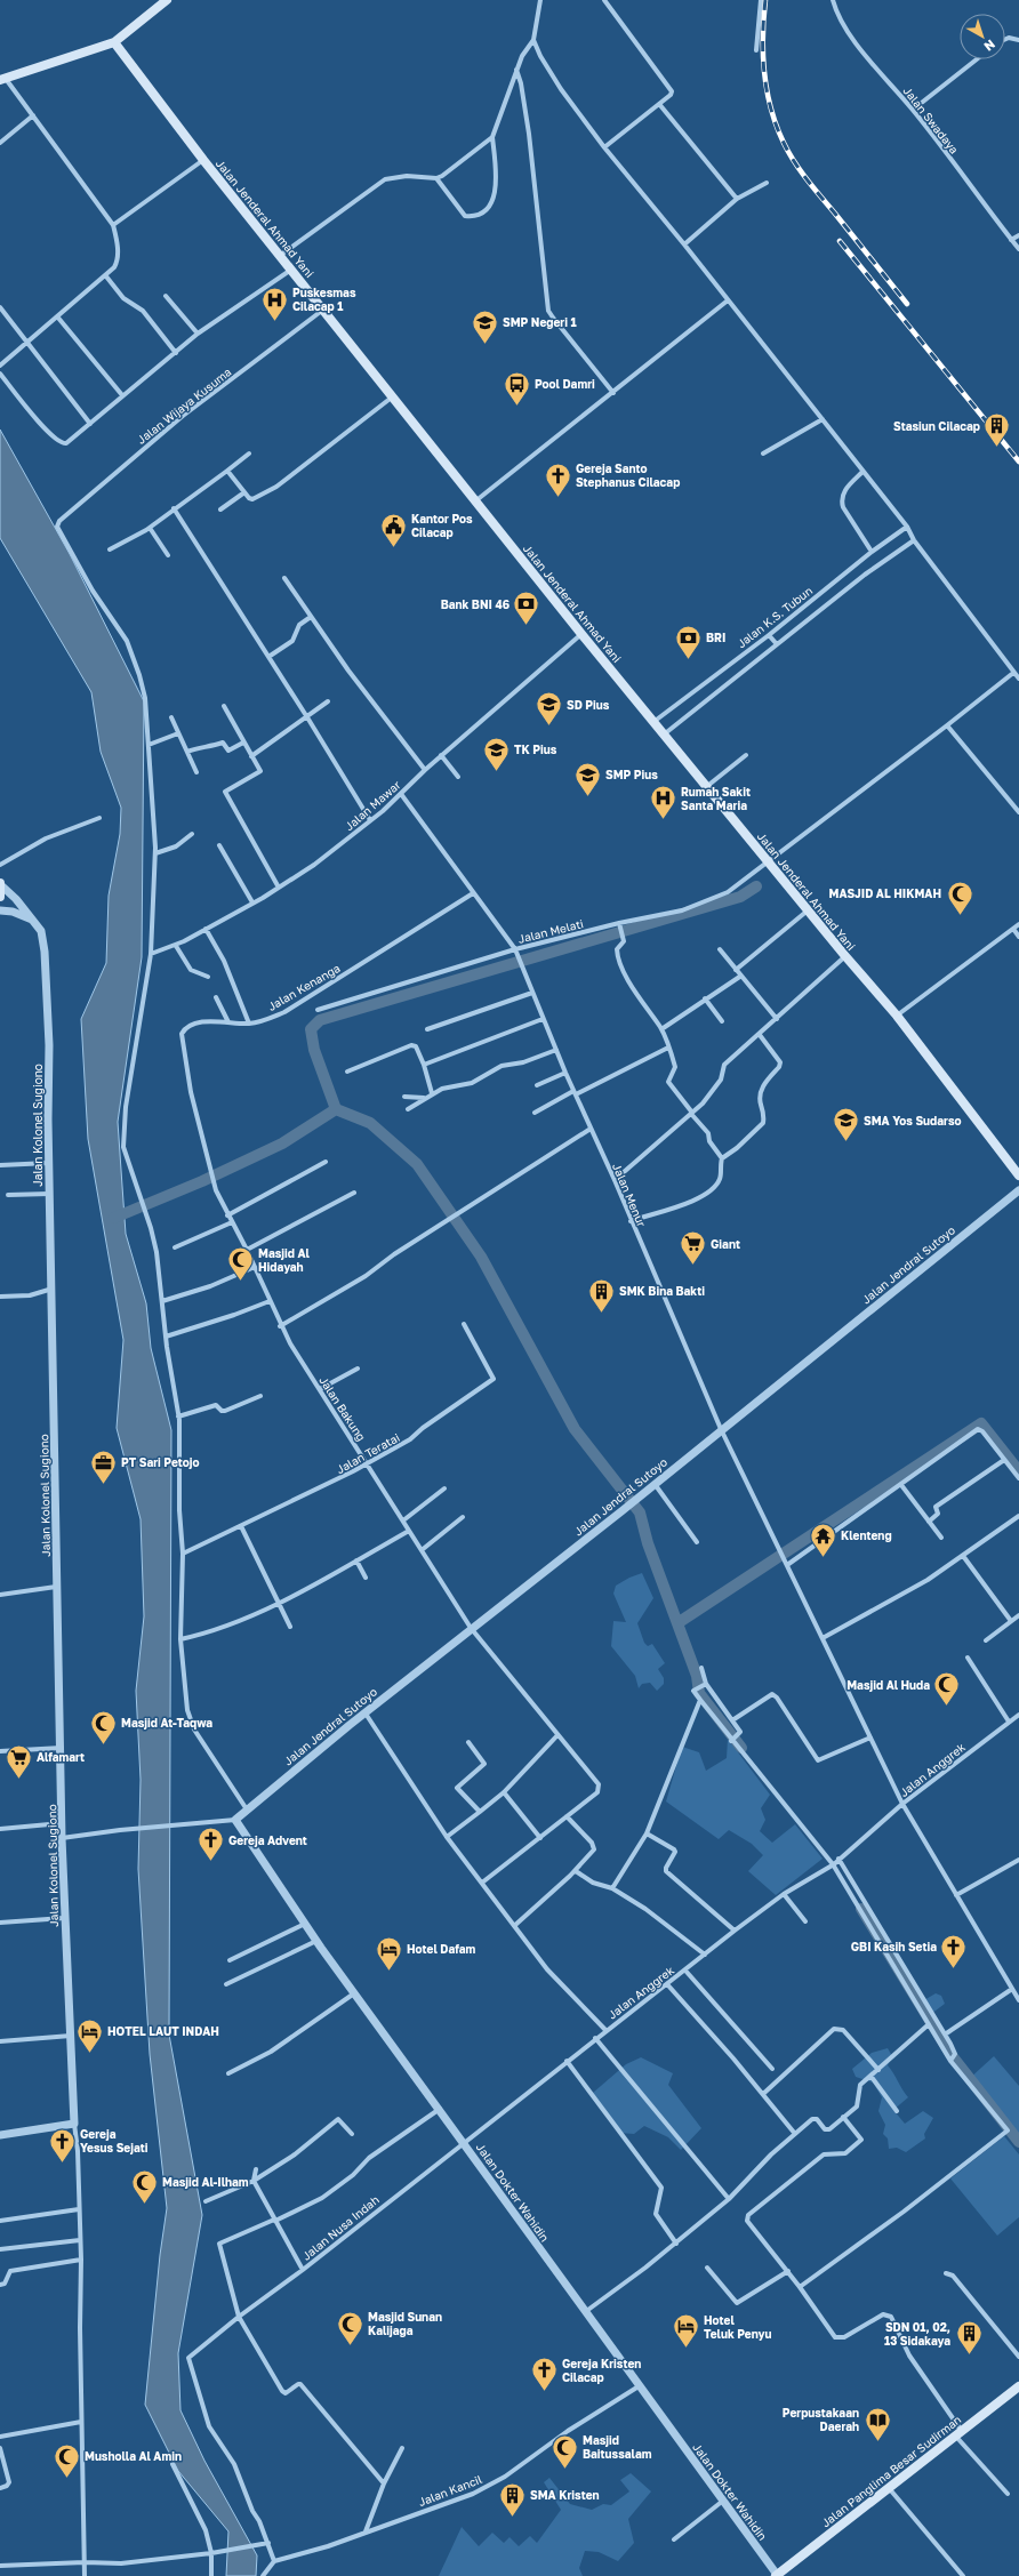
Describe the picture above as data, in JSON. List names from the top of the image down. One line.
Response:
{"streets":{"main road":["Jalan Jenderal Ahmad Yani","Jalan Panglima Besar Sudirman"],"street":["Jalan Swadaya","Jalan Wijaya Kusuma","Jalan K.S. Tubun","Jalan Mawar","Jalan Melati","Jalan Kenanga","Jalan Kolonel Sugiono","Jalan Menur","Jalan Jendral Sutoyo","Jalan Bakung","Jalan Teratai","Jalan Anggrek","Jalan Dokter Wahidin","Jalan Nusa Indah","Jalan Kancil"]},"crossings":[["Jalan Jenderal Ahmad Yani","Jalan Wijaya Kusuma"],["Jalan Jenderal Ahmad Yani","Jalan K.S. Tubun"],["Jalan Jenderal Ahmad Yani","Jalan Mawar"],["Jalan Jenderal Ahmad Yani","Jalan Melati"],["Jalan Mawar","Jalan Melati"],["Jalan Melati","Jalan Kenanga"],["Jalan Melati","Jalan Menur"],["Jalan Kenanga","Jalan Bakung"],["Jalan Menur","Jalan Jendral Sutoyo"],["Jalan Menur","Jalan Anggrek"],["Jalan Jendral Sutoyo","Jalan Bakung"],["Jalan Jendral Sutoyo","Jalan Dokter Wahidin"],["Jalan Bakung","Jalan Teratai"],["Jalan Anggrek","Jalan Dokter Wahidin"],["Jalan Anggrek","Jalan Nusa Indah"],["Jalan Dokter Wahidin","Jalan Nusa Indah"],["Jalan Dokter Wahidin","Jalan Panglima Besar Sudirman"],["Jalan Dokter Wahidin","Jalan Kancil"]],"places":{"hospital":["Puskesmas Cilacap 1","Rumah Sakit Santa Maria"],"school or university":["SMP Negeri 1","SD Pius","TK Pius","SMP Pius","SMA Yos Sudarso"],"bus stop":["Pool Damri"],"building":["Stasiun Cilacap","SMK Bina Bakti","SDN 01, 02, 13 Sidakaya","SMA Kristen"],"church":["Gereja Santo Stephanus Cilacap","Gereja Advent","GBI Kasih Setia","Gereja Yesus Sejati","Gereja Kristen Cilacap"],"public building":["Kantor Pos Cilacap"],"bank":["Bank BNI 46","BRI"],"mosque":["MASJID AL HIKMAH","Masjid Al Hidayah","Masjid Al Huda","Masjid At-Taqwa","Masjid Al-Ilham","Masjid Sunan Kalijaga","Masjid Baitussalam","Musholla Al Amin"],"supermarket":["Giant","Alfamart"],"office":["PT Sari Petojo"],"temple":["Klenteng"],"hotel":["Hotel Dafam","HOTEL LAUT INDAH","Hotel Teluk Penyu"],"library":["Perpustakaan Daerah"]},"north":"bottom right"}
